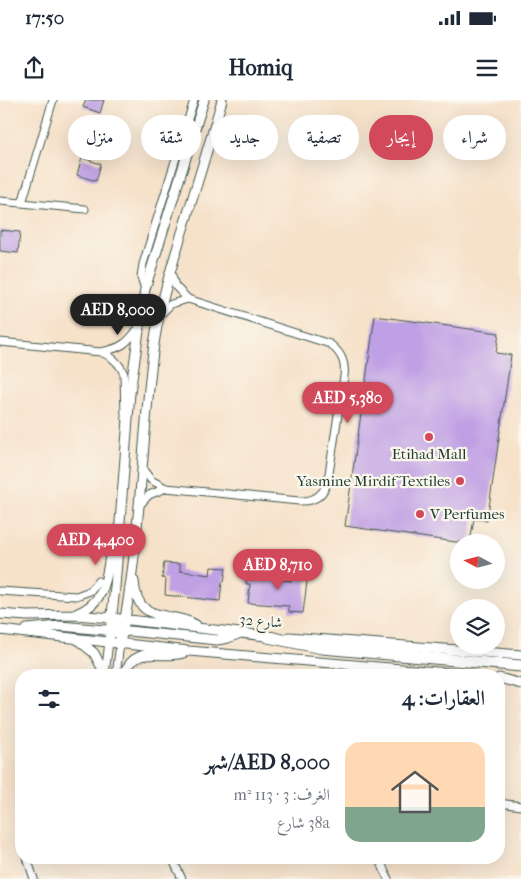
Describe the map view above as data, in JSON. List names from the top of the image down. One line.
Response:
{"streets":{"street":["شارع 32"]},"places":["Etihad Mall","Yasmine Mirdif Textiles","V Perfumes"],"north":"left","page":{"status":"17:50","header":"Homiq","chip":["شراء","إيجار","تصفية","جديد","شقة","منزل"],"price":["AED 8,000","AED 5,380","AED 4,400","AED 8,710"],"heading":"العقارات: 4","list":[{"name":"AED 8,000/شهر","note":"الغرف: 3 · 113 m² · 38a شارع"}]}}
